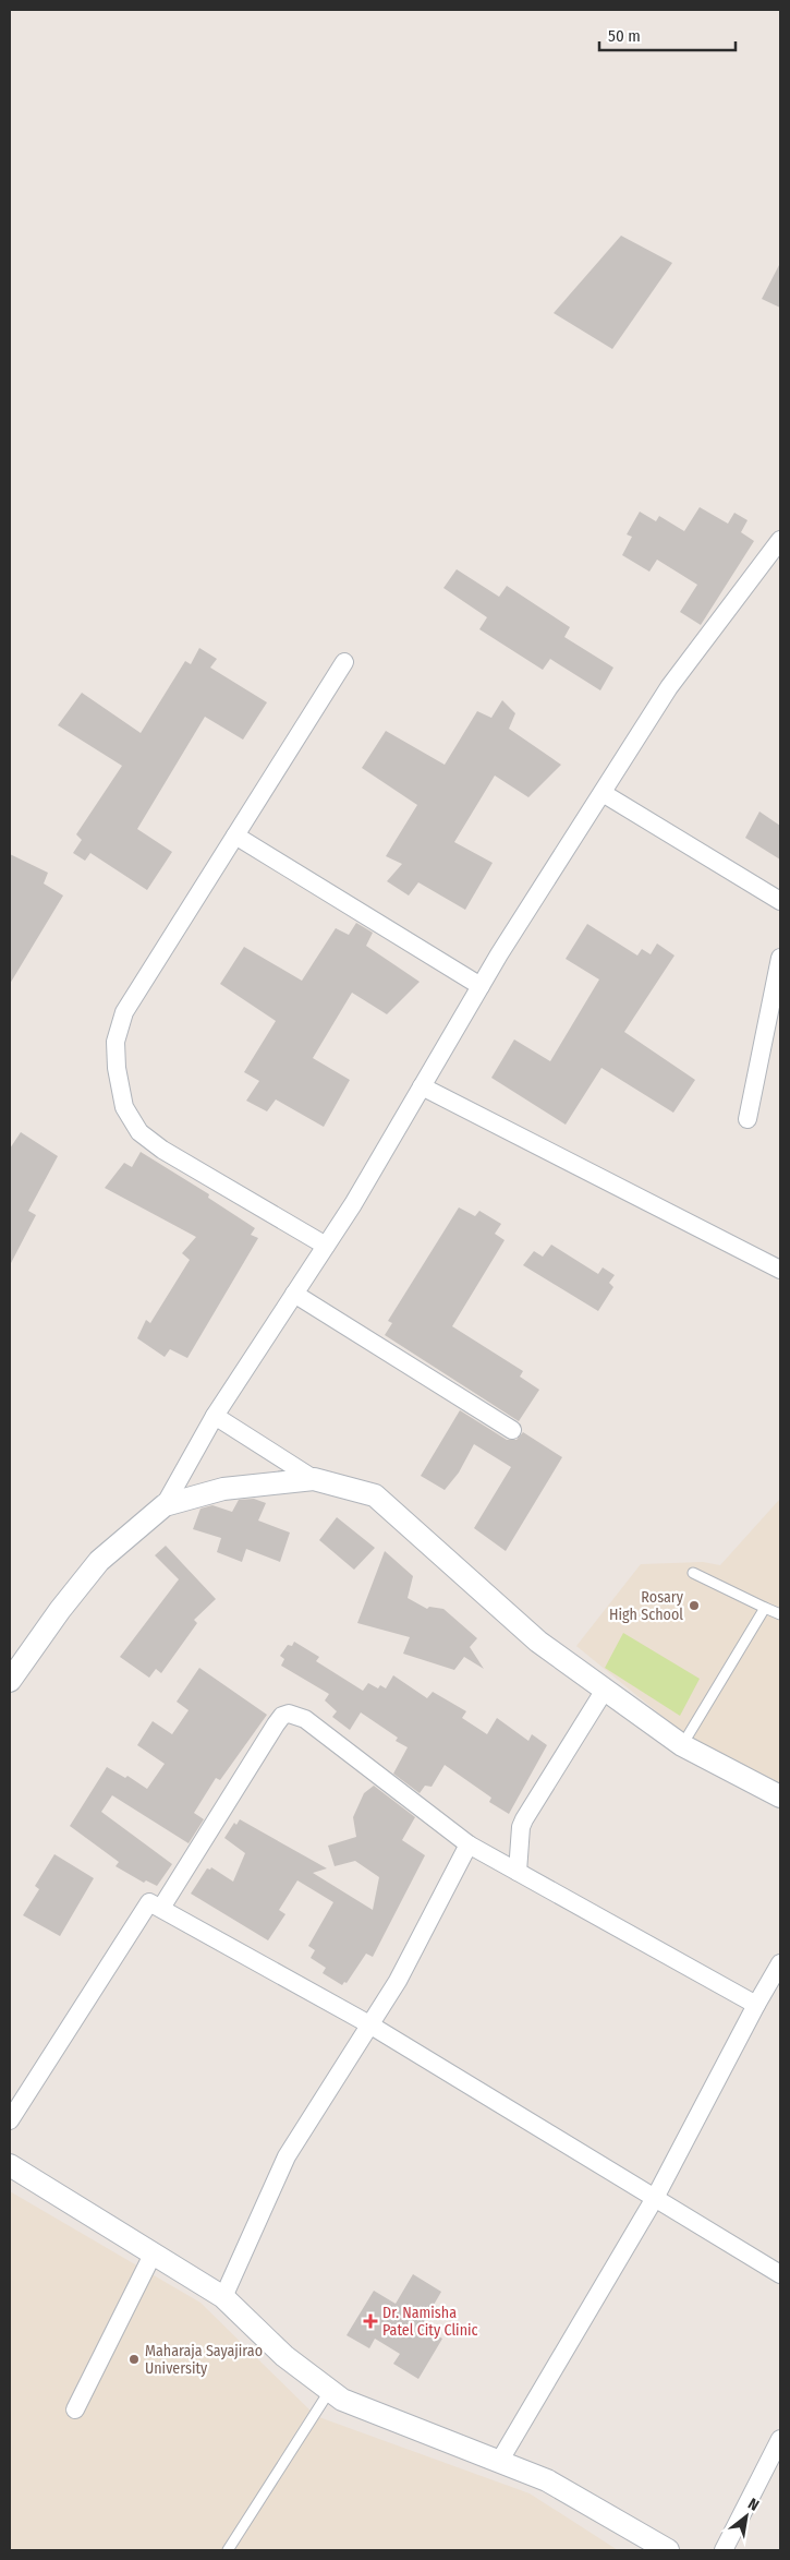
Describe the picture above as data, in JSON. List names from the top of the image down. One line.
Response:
{"places":{"other":["Rosary High School","Maharaja Sayajirao University"],"health":["Dr. Namisha Patel City Clinic"]},"scale_bar":"50 m","north":"top right"}
